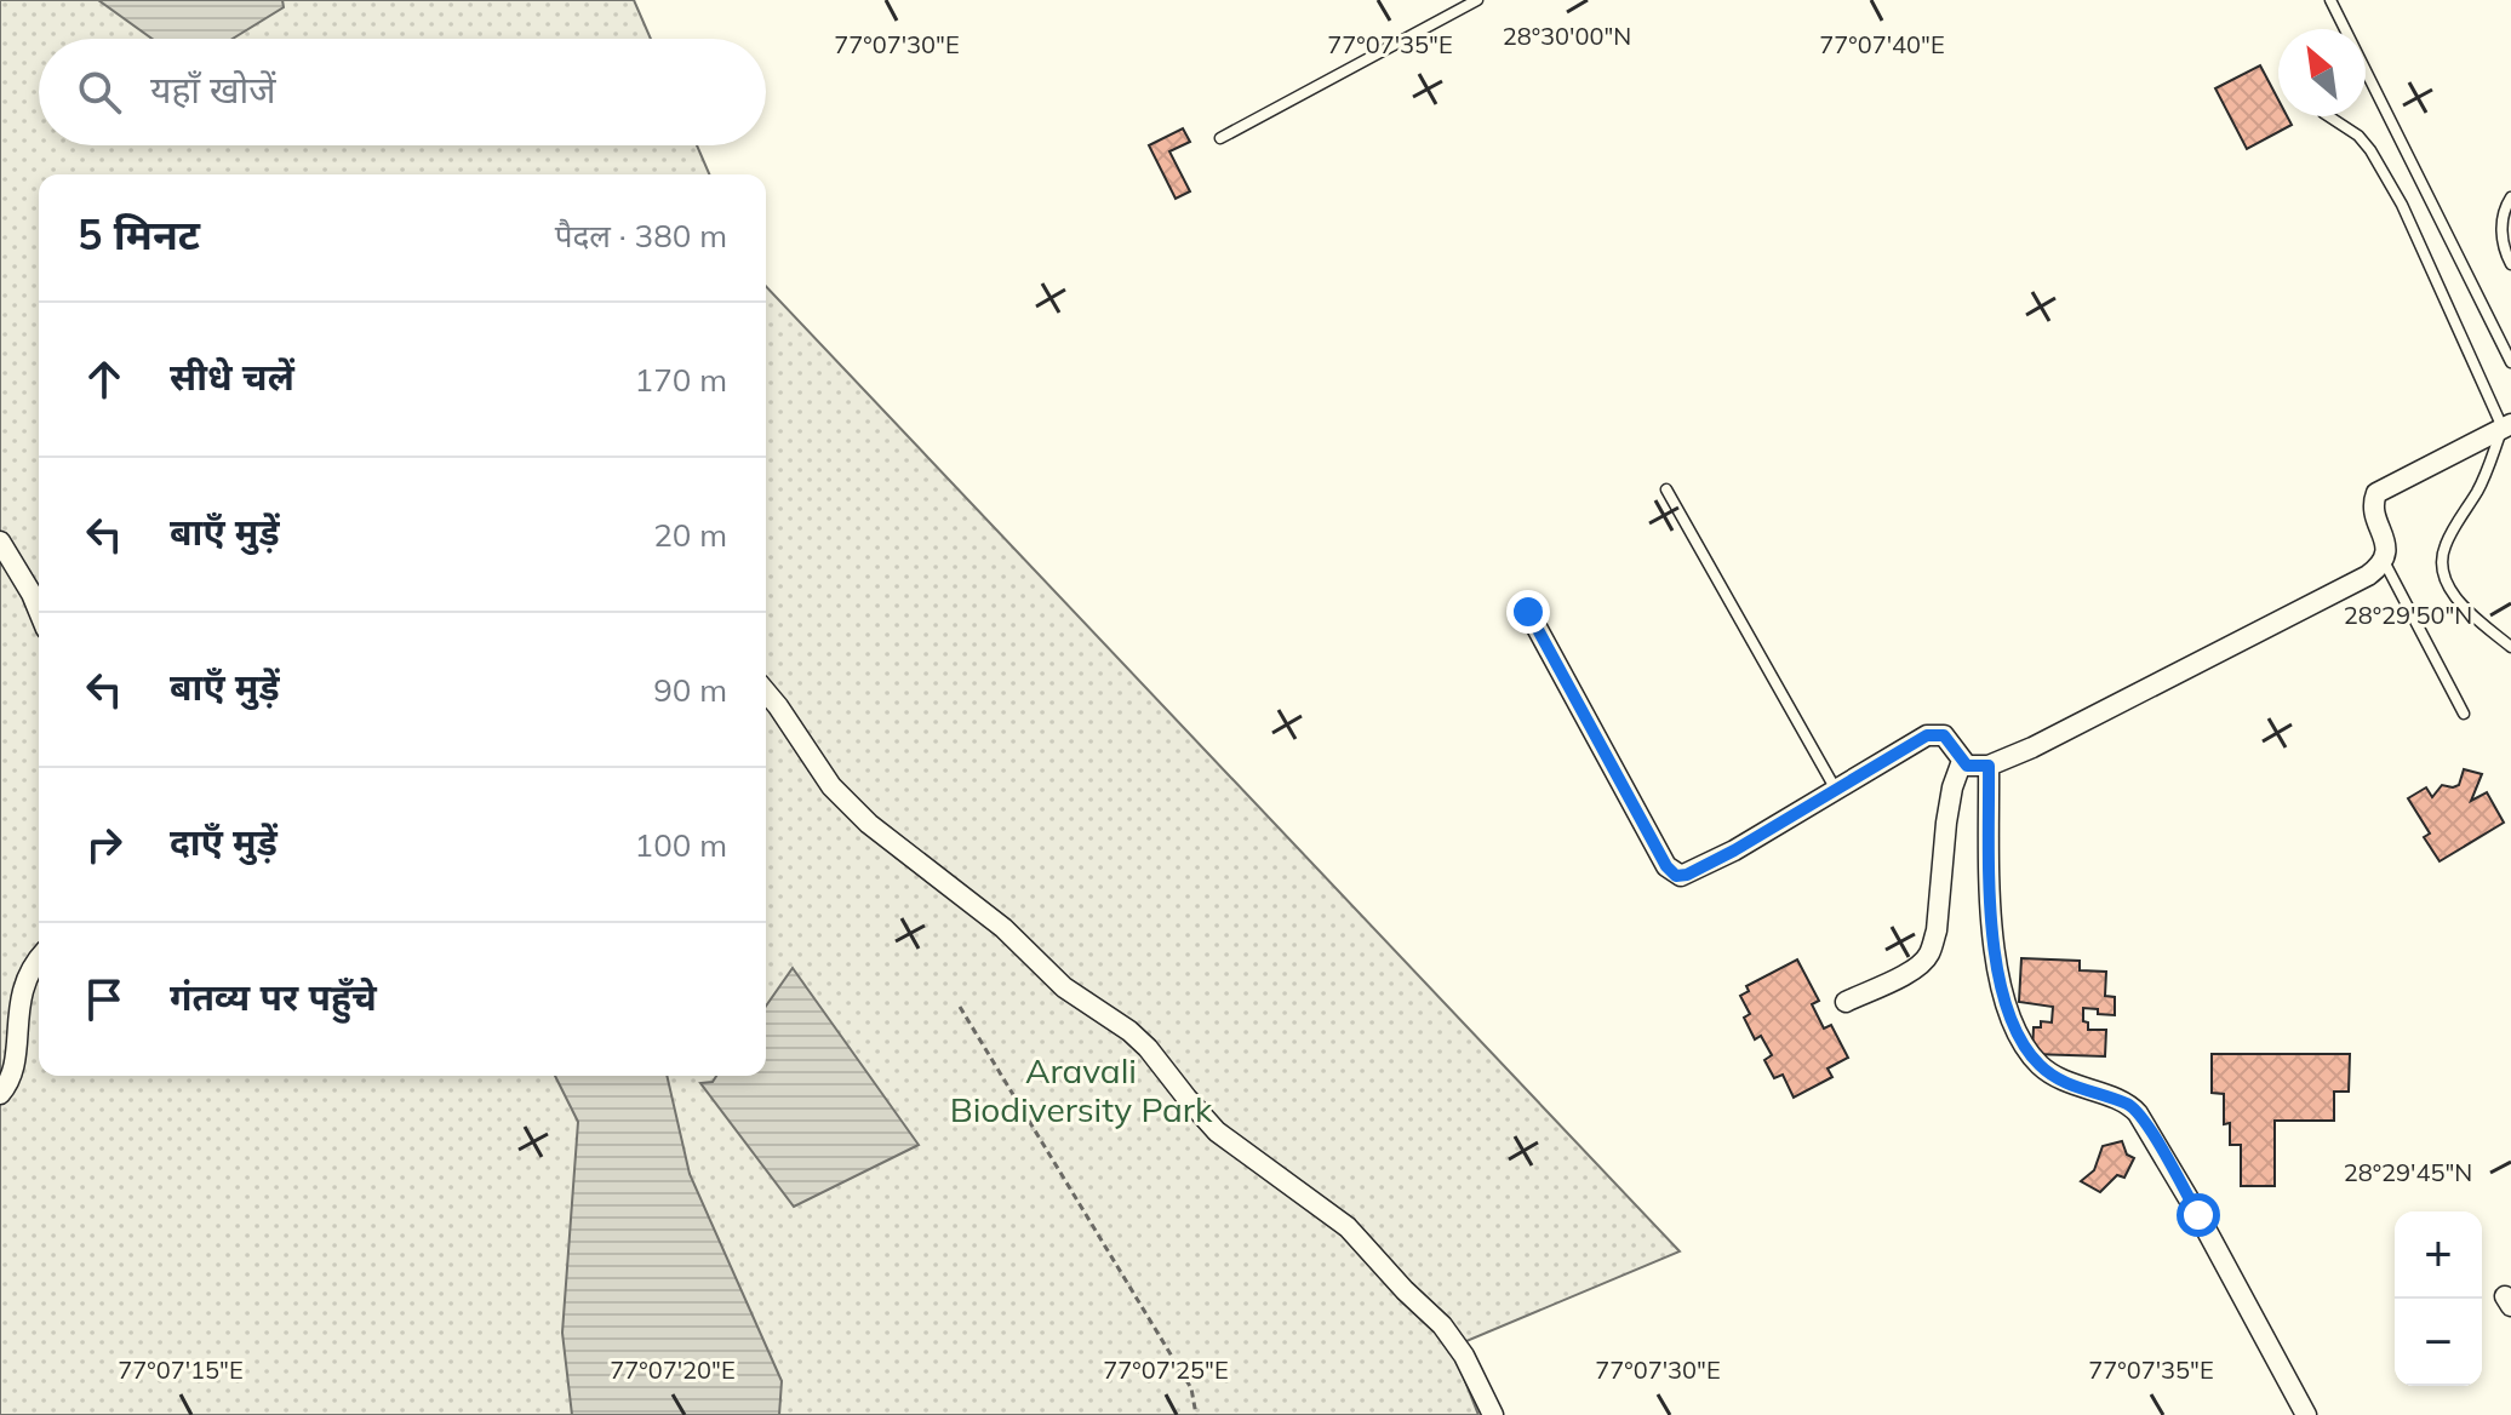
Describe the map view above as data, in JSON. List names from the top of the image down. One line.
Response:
{"parks":["Aravali Biodiversity Park"],"north":"top left","page":{"search":"यहाँ खोजें","heading":["5 मिनट","पैदल · 380 m"],"list":[["सीधे चलें","170 m"],["बाएँ मुड़ें","20 m"],["बाएँ मुड़ें","90 m"],["दाएँ मुड़ें","100 m"],"गंतव्य पर पहुँचे"],"map_buttons":["+","−"]},"coordinates":["28°30'00\"N","77°07'30\"E","77°07'35\"E","77°07'40\"E","28°29'50\"N","28°29'45\"N","77°07'15\"E","77°07'20\"E","77°07'25\"E"]}
